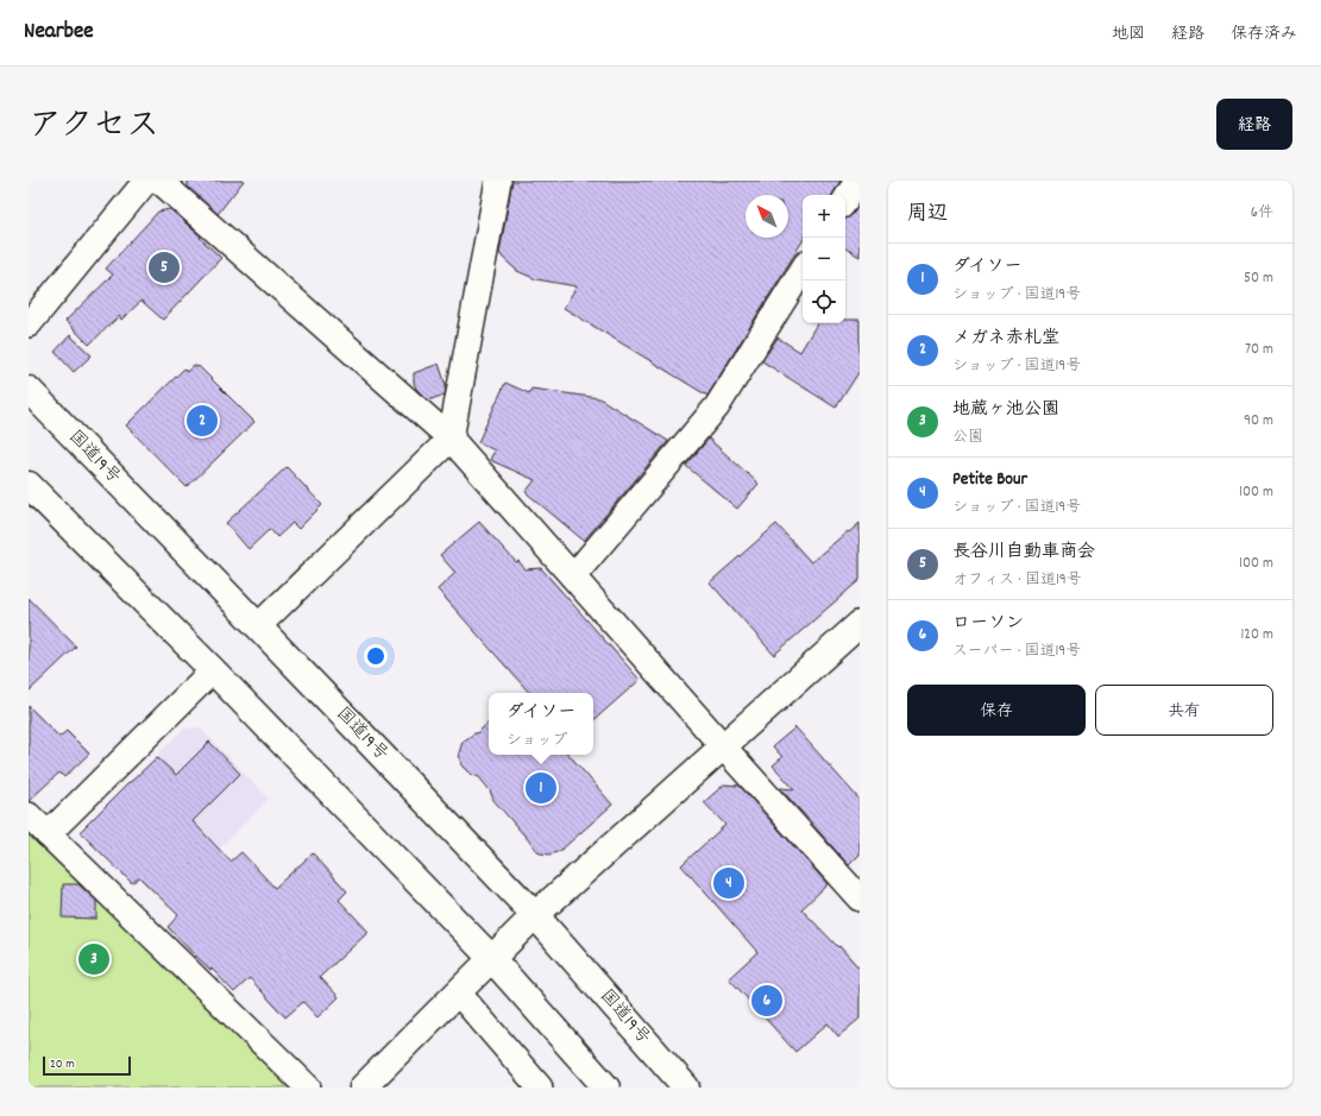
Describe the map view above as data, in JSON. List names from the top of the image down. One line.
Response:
{"streets":{"main road":["国道19号"]},"scale_bar":"20 m","north":"top left","page":{"header":"Nearbee","nav":["地図","経路","保存済み"],"title":"アクセス","buttons":["経路",["保存","共有"]],"heading":["周辺","6件"],"map_buttons":["+","−"],"list":[{"mark":"1","name":"ダイソー","note":"ショップ · 国道19号","value":"50 m"},{"mark":"2","name":"メガネ赤札堂","note":"ショップ · 国道19号","value":"70 m"},{"mark":"3","name":"地蔵ヶ池公園","note":"公園","value":"90 m"},{"mark":"4","name":"Petite Bour","note":"ショップ · 国道19号","value":"100 m"},{"mark":"5","name":"長谷川自動車商会","note":"オフィス · 国道19号","value":"100 m"},{"mark":"6","name":"ローソン","note":"スーパー · 国道19号","value":"120 m"}],"pins":["5","2","1","4","3","6"],"popup":["ダイソー","ショップ"],"scale":"20 m"}}
